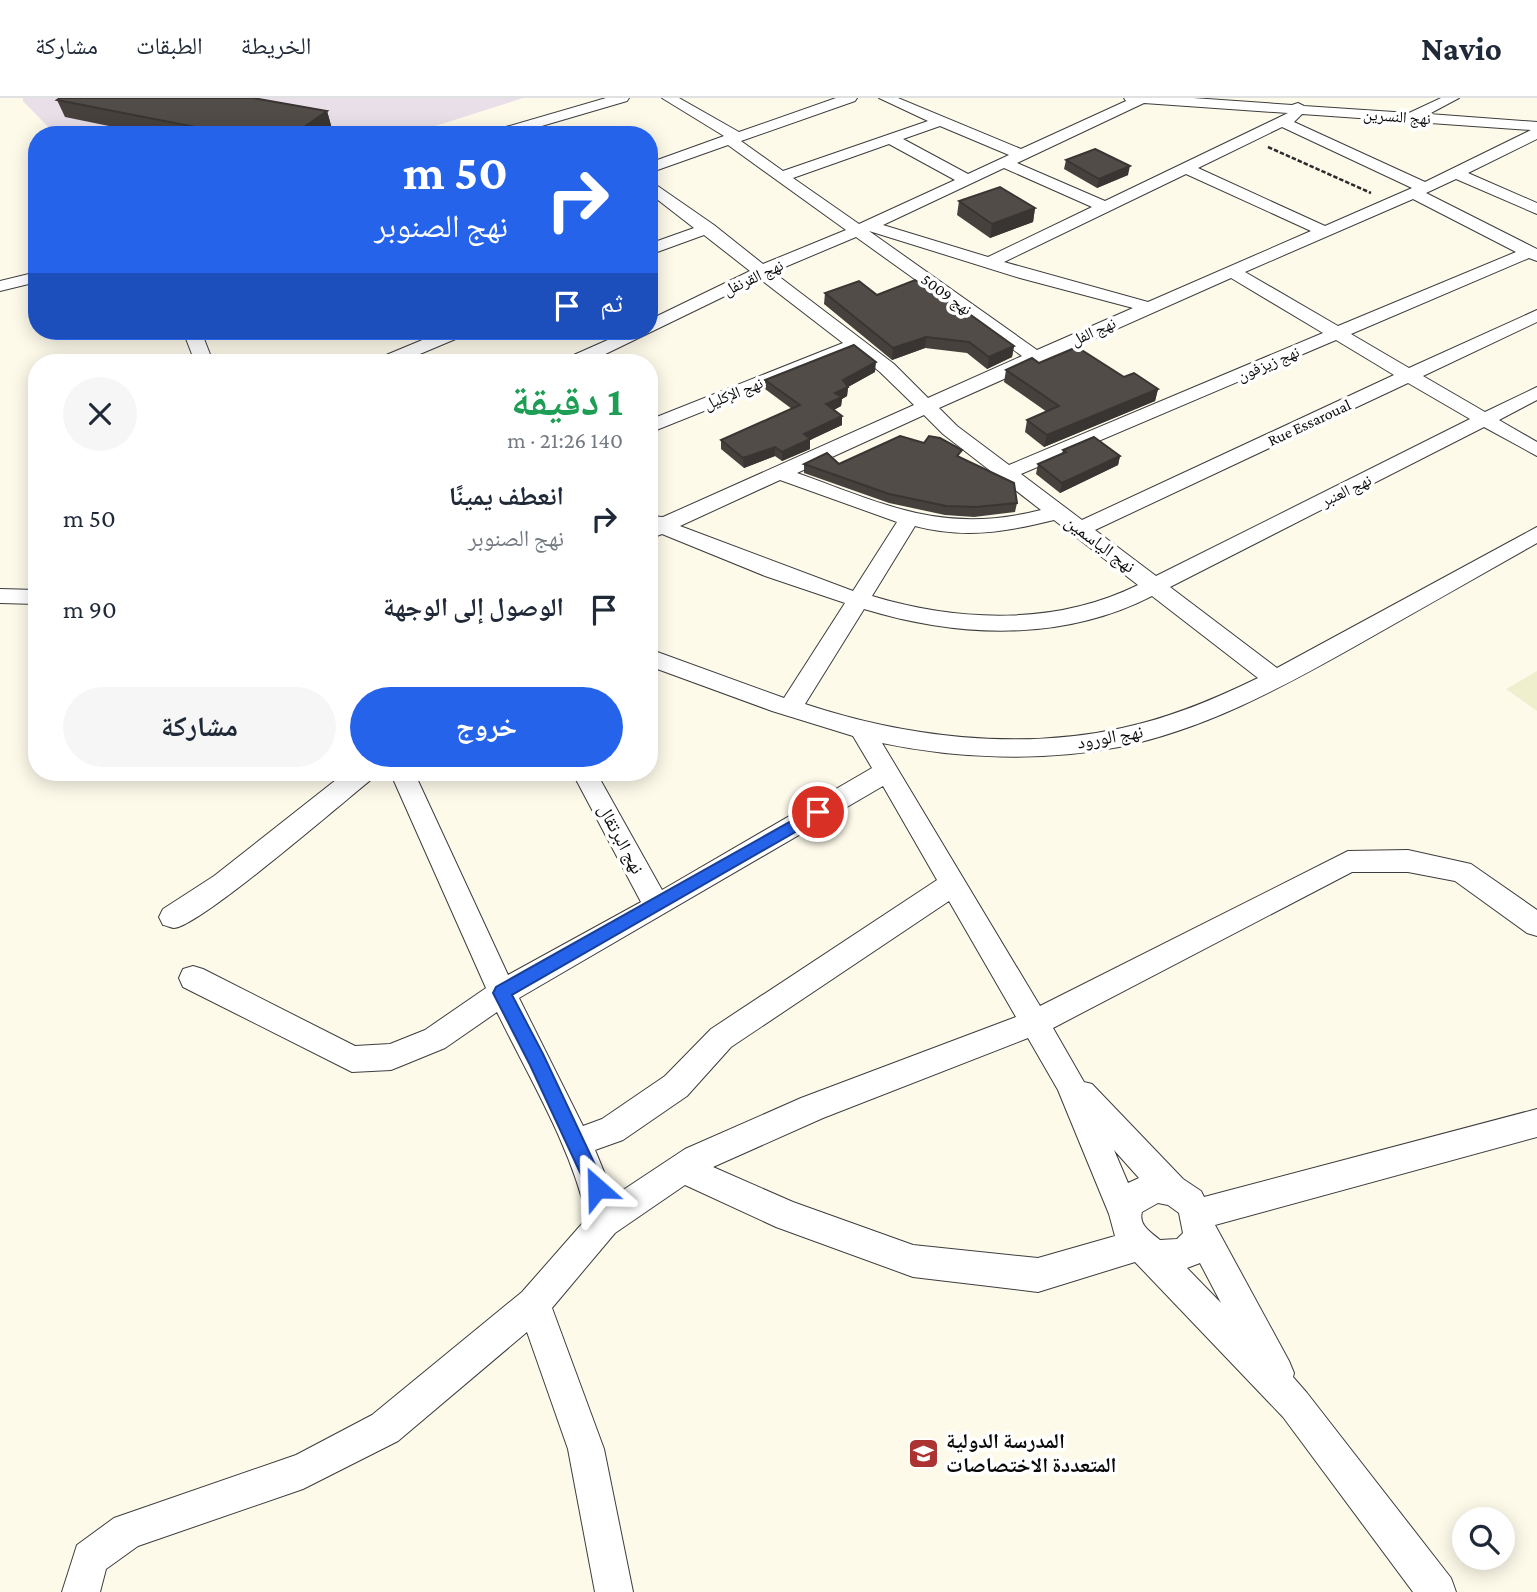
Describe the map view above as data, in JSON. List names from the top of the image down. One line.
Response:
{"streets":{"street":["نهج النسرين","نهج القرنفل","نهج 5009","نهج الفل","نهج زيزفون","نهج الإكليل","Rue Essaroual","نهج العنبر","نهج الياسمين","نهج الورود","نهج البرتقال"]},"crossings":[["نهج النسرين","نهج القرنفل"],["نهج القرنفل","نهج 5009"],["نهج القرنفل","نهج الياسمين"],["نهج 5009","نهج الفل"],["نهج الفل","نهج الياسمين"],["نهج زيزفون","نهج الياسمين"],["نهج الإكليل","نهج الياسمين"],["Rue Essaroual","نهج الياسمين"],["نهج العنبر","نهج الياسمين"],["نهج الياسمين","نهج الورود"]],"places":{"school or university":["المدرسة الدولية المتعددة الاختصاصات"]},"page":{"header":"Navio","nav":["الخريطة","الطبقات","مشاركة"],"turn":["50 m","نهج الصنوبر"],"then":"ثم","heading":["1 دقيقة","140 m · 21:26"],"list":[{"name":"انعطف يمينًا","note":"نهج الصنوبر","value":"50 m"},{"name":"الوصول إلى الوجهة","value":"90 m"}],"buttons":["خروج","مشاركة"]}}
